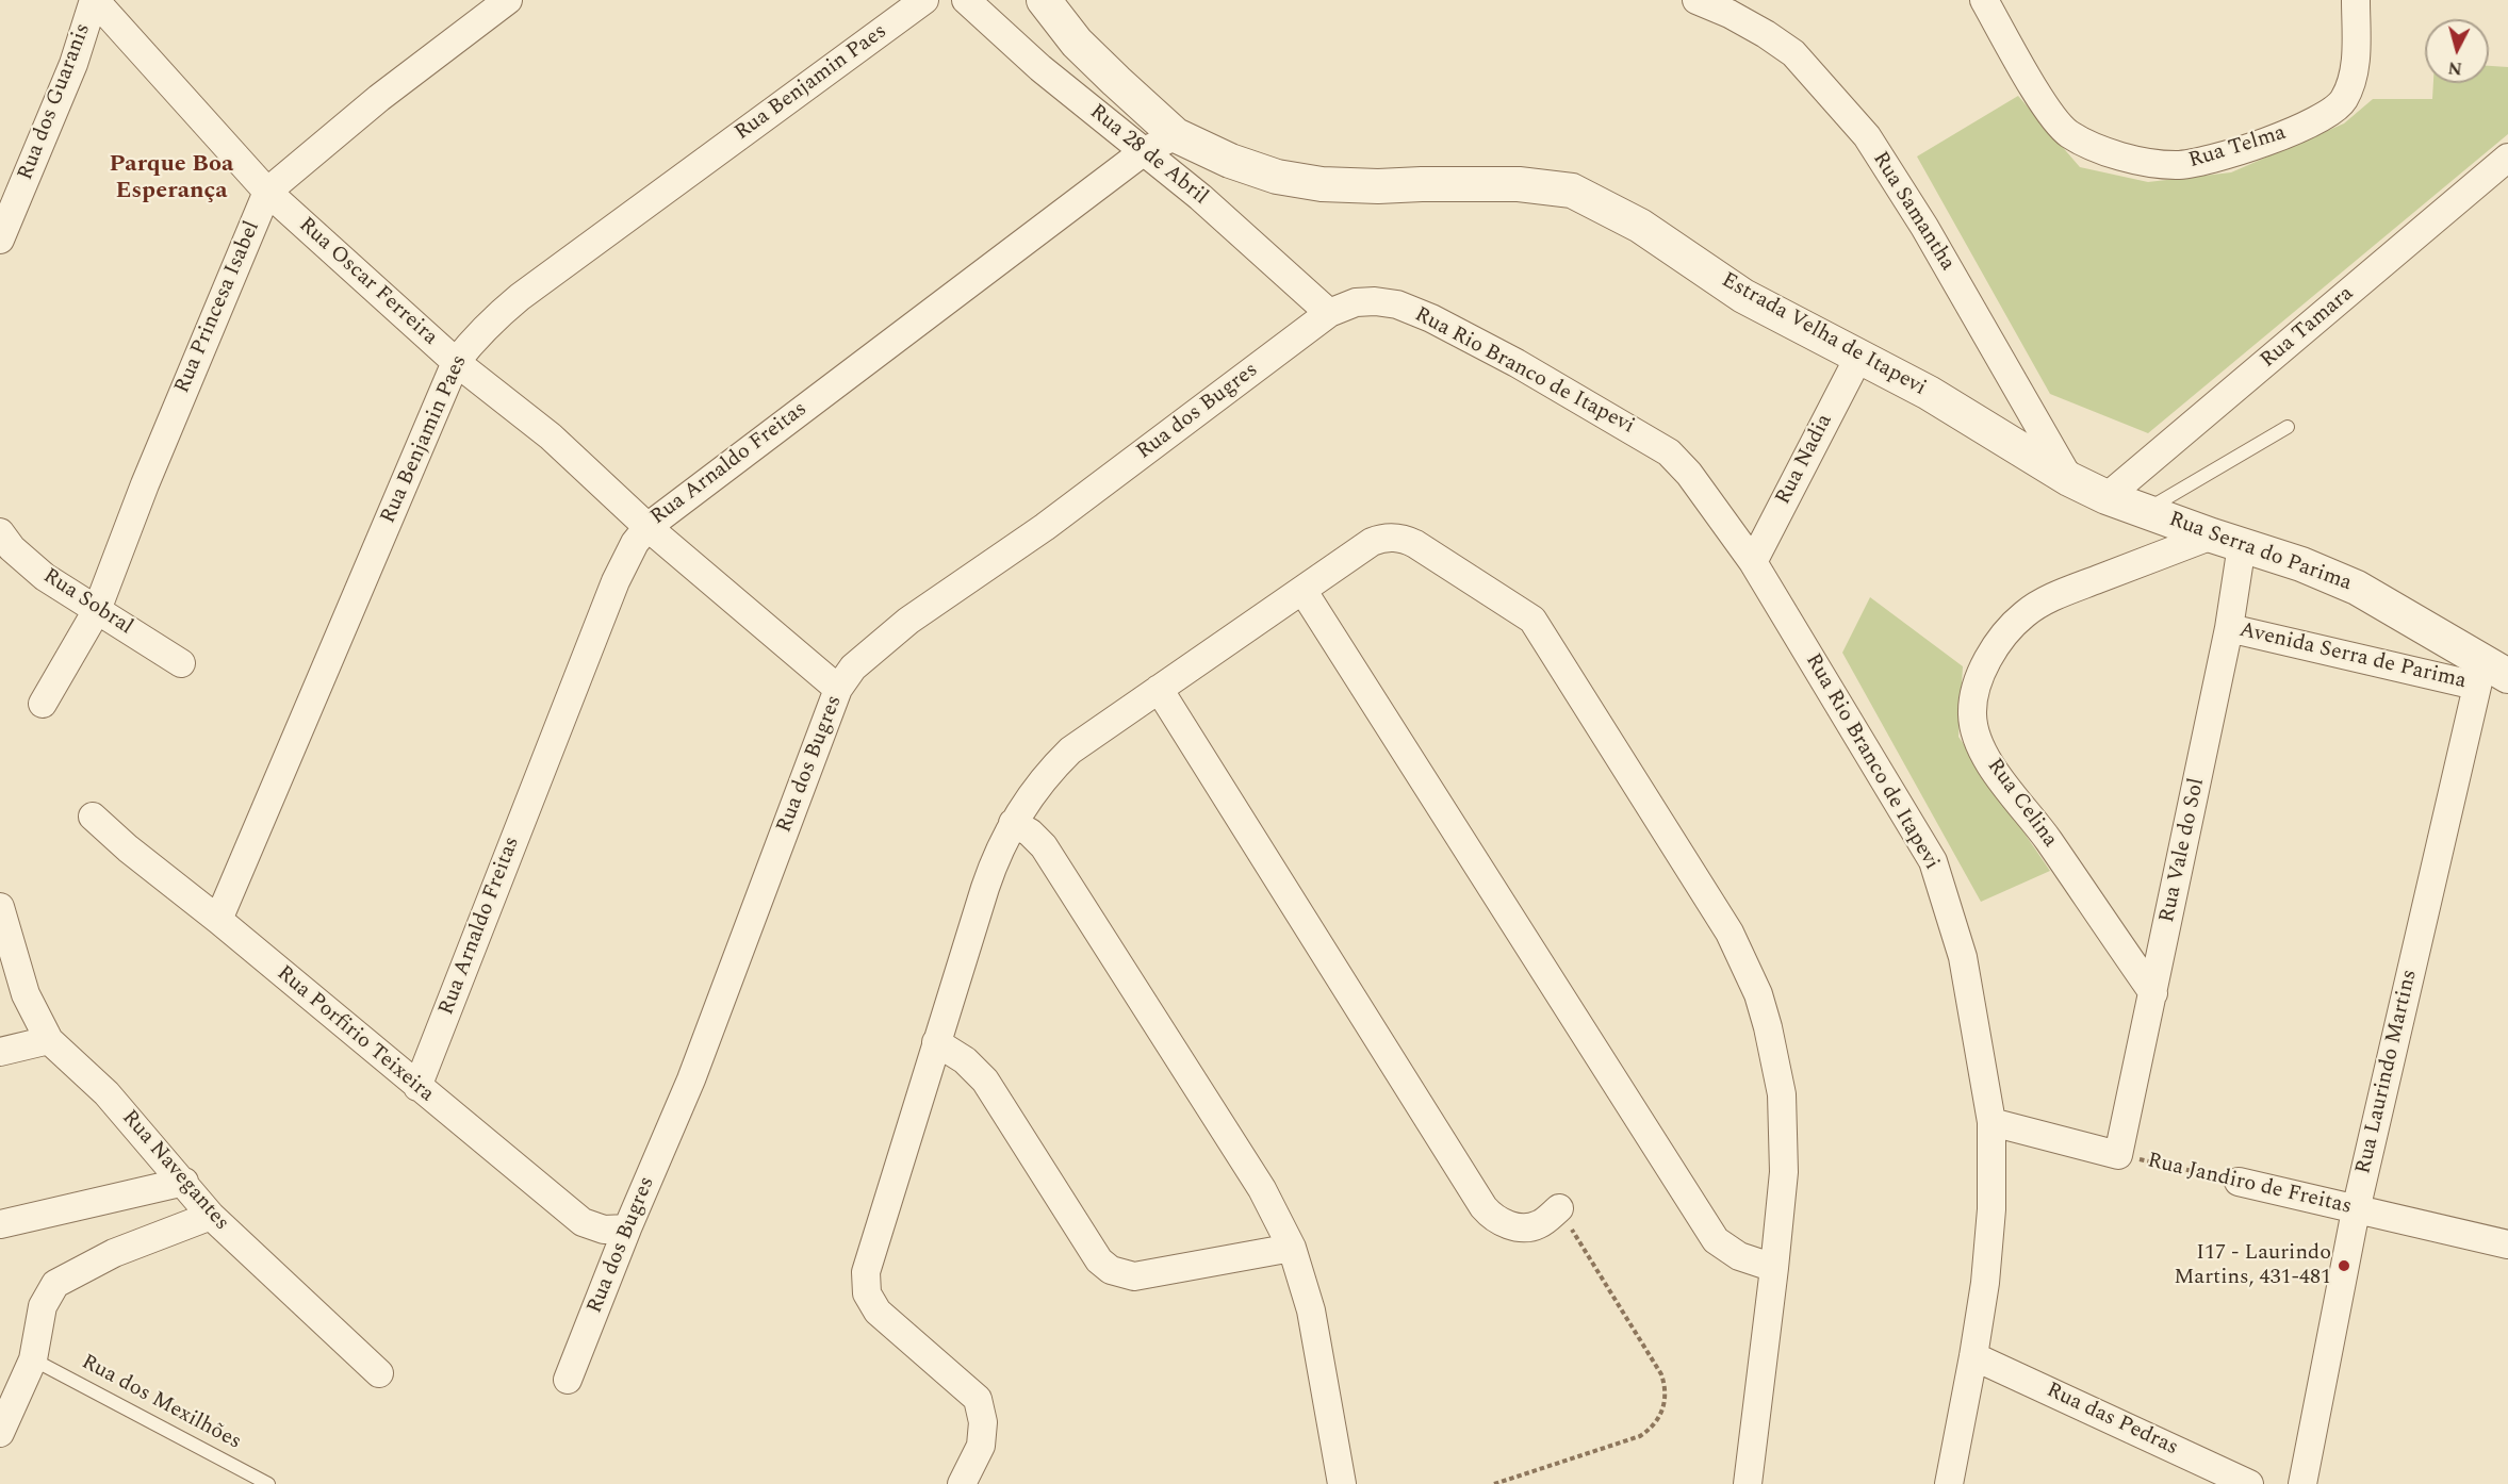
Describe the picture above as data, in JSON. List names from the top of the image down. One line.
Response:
{"streets":{"street":["Rua Benjamin Paes","Rua dos Guaranis","Rua Telma","Rua 28 de Abril","Rua Samantha","Rua Oscar Ferreira","Rua Princesa Isabel","Rua Tamara","Estrada Velha de Itapevi","Rua Rio Branco de Itapevi","Rua dos Bugres","Rua Nadia","Rua Arnaldo Freitas","Rua Serra do Parima","Rua Sobral","Avenida Serra de Parima","Rua Celina","Rua Vale do Sol","Rua Porfirio Teixeira","Rua Laurindo Martins","Rua Navegantes","Rua Jandiro de Freitas","Rua das Pedras"],"lane":["Rua dos Mexilhões"]},"crossings":[["Rua Benjamin Paes","Rua Oscar Ferreira"],["Rua Benjamin Paes","Rua Porfirio Teixeira"],["Rua dos Guaranis","Rua Oscar Ferreira"],["Rua 28 de Abril","Rua Rio Branco de Itapevi"],["Rua 28 de Abril","Rua dos Bugres"],["Rua 28 de Abril","Rua Arnaldo Freitas"],["Rua Samantha","Estrada Velha de Itapevi"],["Rua Oscar Ferreira","Rua Princesa Isabel"],["Rua Oscar Ferreira","Rua dos Bugres"],["Rua Oscar Ferreira","Rua Arnaldo Freitas"],["Rua Princesa Isabel","Rua Sobral"],["Rua Tamara","Estrada Velha de Itapevi"],["Rua Tamara","Rua Serra do Parima"],["Estrada Velha de Itapevi","Rua Nadia"],["Estrada Velha de Itapevi","Rua Arnaldo Freitas"],["Estrada Velha de Itapevi","Rua Serra do Parima"],["Rua Rio Branco de Itapevi","Rua dos Bugres"],["Rua Rio Branco de Itapevi","Rua Nadia"],["Rua Rio Branco de Itapevi","Rua Jandiro de Freitas"],["Rua Rio Branco de Itapevi","Rua das Pedras"],["Rua dos Bugres","Rua Porfirio Teixeira"],["Rua Arnaldo Freitas","Rua Porfirio Teixeira"],["Rua Serra do Parima","Avenida Serra de Parima"],["Rua Serra do Parima","Rua Celina"],["Rua Serra do Parima","Rua Vale do Sol"],["Rua Serra do Parima","Rua Laurindo Martins"],["Avenida Serra de Parima","Rua Vale do Sol"],["Avenida Serra de Parima","Rua Laurindo Martins"],["Rua Celina","Rua Vale do Sol"],["Rua Vale do Sol","Rua Jandiro de Freitas"],["Rua Laurindo Martins","Rua Jandiro de Freitas"]],"districts":["Parque Boa Esperança"],"places":["I17 - Laurindo Martins, 431-481"],"north":"bottom"}
